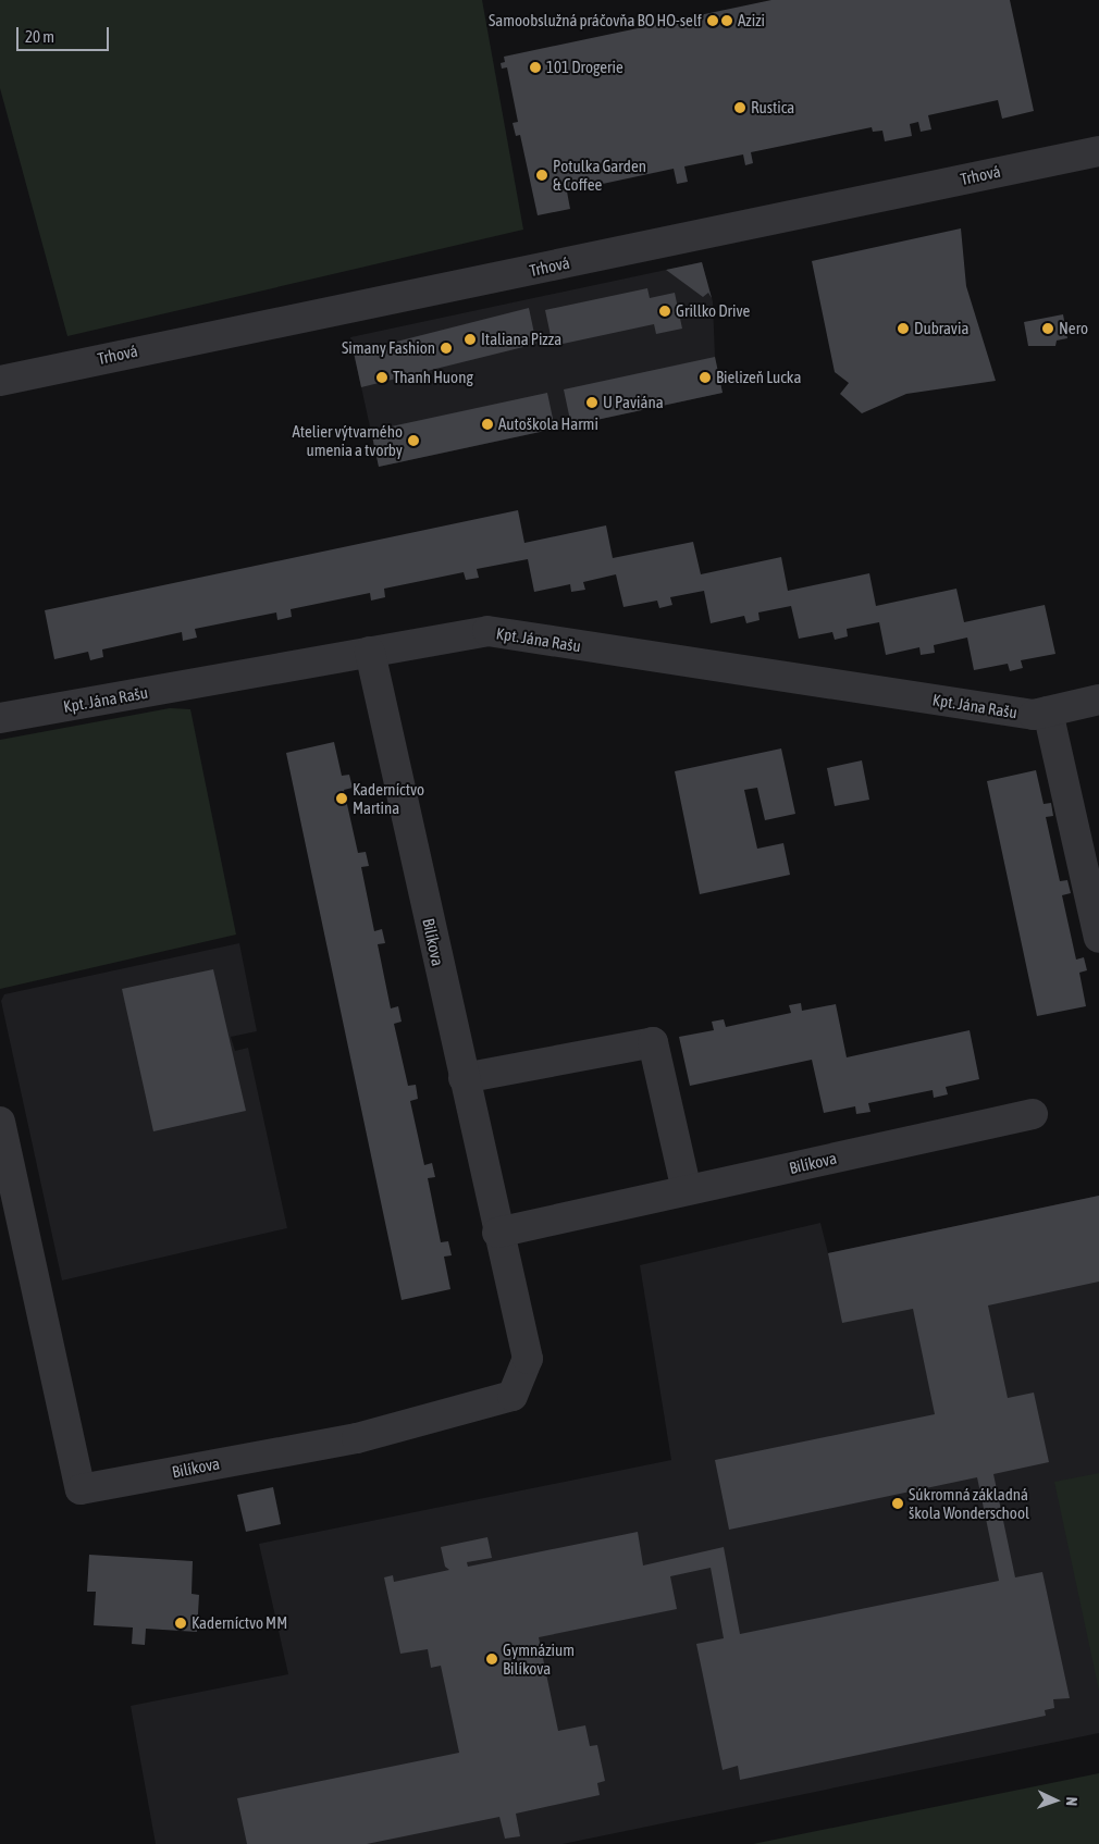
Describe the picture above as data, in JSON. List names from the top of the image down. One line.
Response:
{"streets":{"street":["Trhová","Kpt. Jána Rašu","Bilíkova"]},"crossings":[["Kpt. Jána Rašu","Bilíkova"]],"places":["Samoobslužná práčovňa BO HO-self","Azizi","101 Drogerie","Rustica","Potulka Garden & Coffee","Grillko Drive","Dubravia","Nero","Italiana Pizza","Simany Fashion","Thanh Huong","Bielizeň Lucka","U Paviána","Autoškola Harmi","Atelier výtvarného umenia a tvorby","Kaderníctvo Martina","Súkromná základná škola Wonderschool","Kaderníctvo MM","Gymnázium Bilíkova"],"scale_bar":"20 m","north":"right"}
